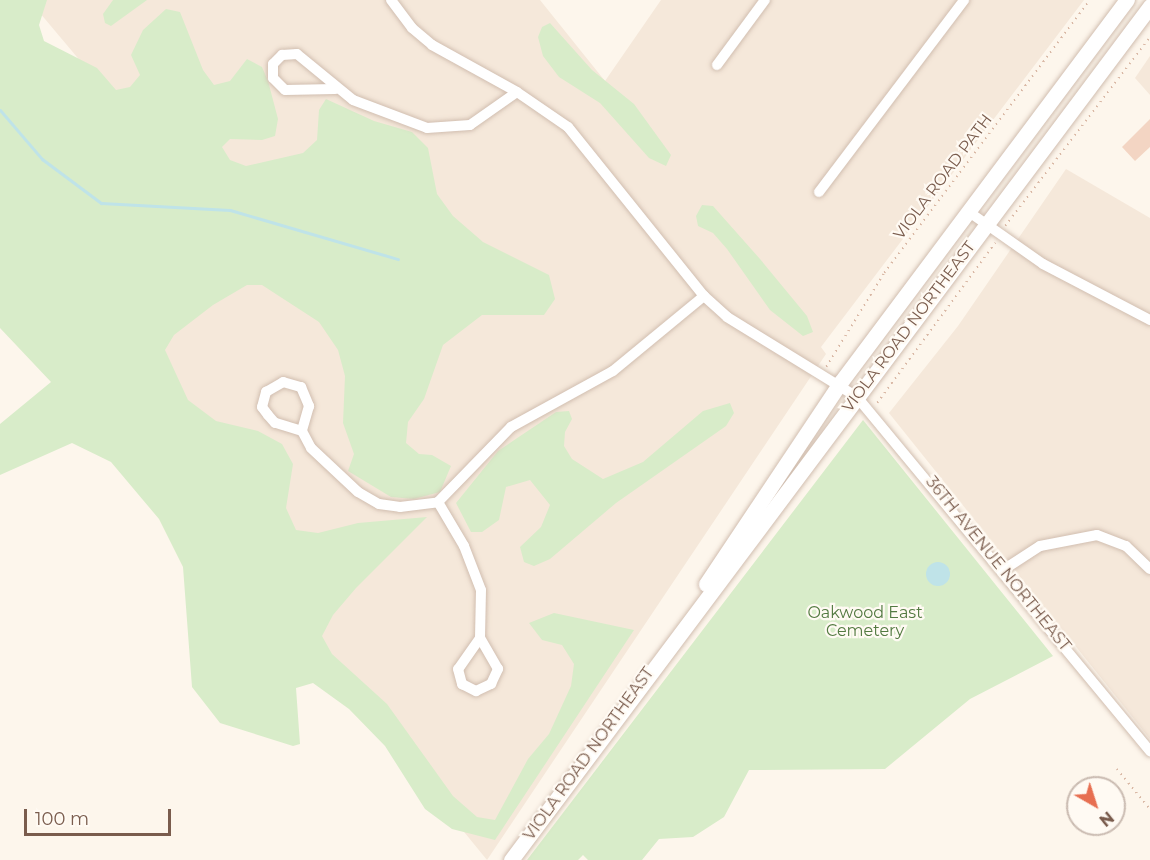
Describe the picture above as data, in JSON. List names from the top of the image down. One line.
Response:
{"streets":{"main road":["VIOLA ROAD NORTHEAST"],"street":["36TH AVENUE NORTHEAST"],"path":["VIOLA ROAD PATH"]},"crossings":[["VIOLA ROAD PATH","36TH AVENUE NORTHEAST"],["VIOLA ROAD NORTHEAST","36TH AVENUE NORTHEAST"]],"parks":["Oakwood East Cemetery"],"scale_bar":"100 m","north":"bottom right"}
